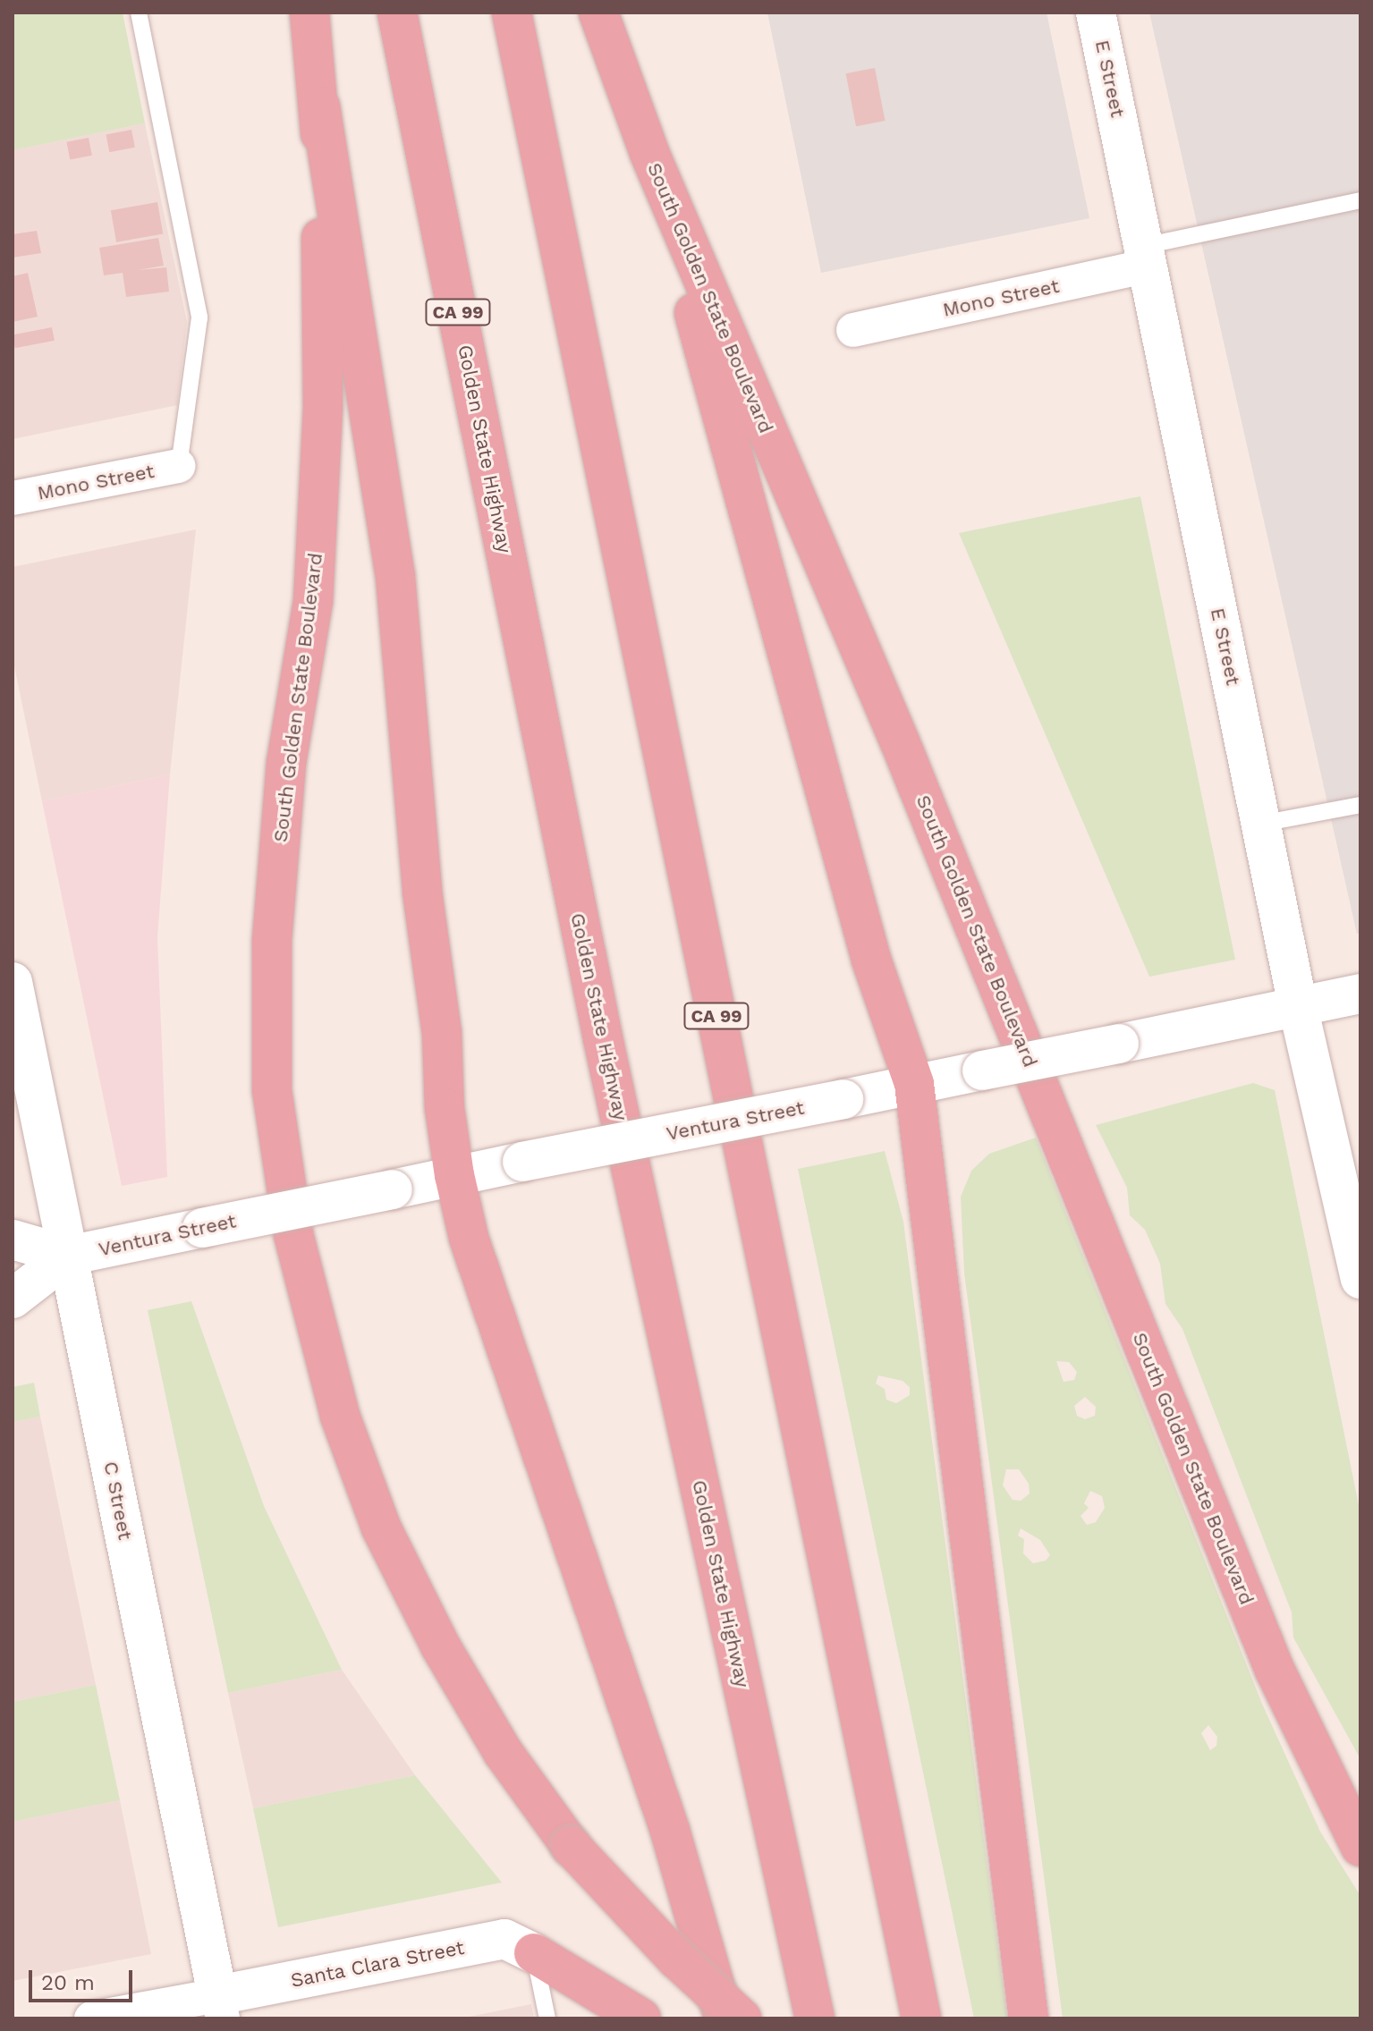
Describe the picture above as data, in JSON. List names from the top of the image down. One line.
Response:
{"streets":{"highway":["South Golden State Boulevard","CA 99","Golden State Highway"],"main road":["E Street","Ventura Street","C Street","Santa Clara Street"],"street":["Mono Street"]},"crossings":[["E Street","Mono Street"],["E Street","Ventura Street"],["Ventura Street","C Street"],["C Street","Santa Clara Street"]],"scale_bar":"20 m"}
